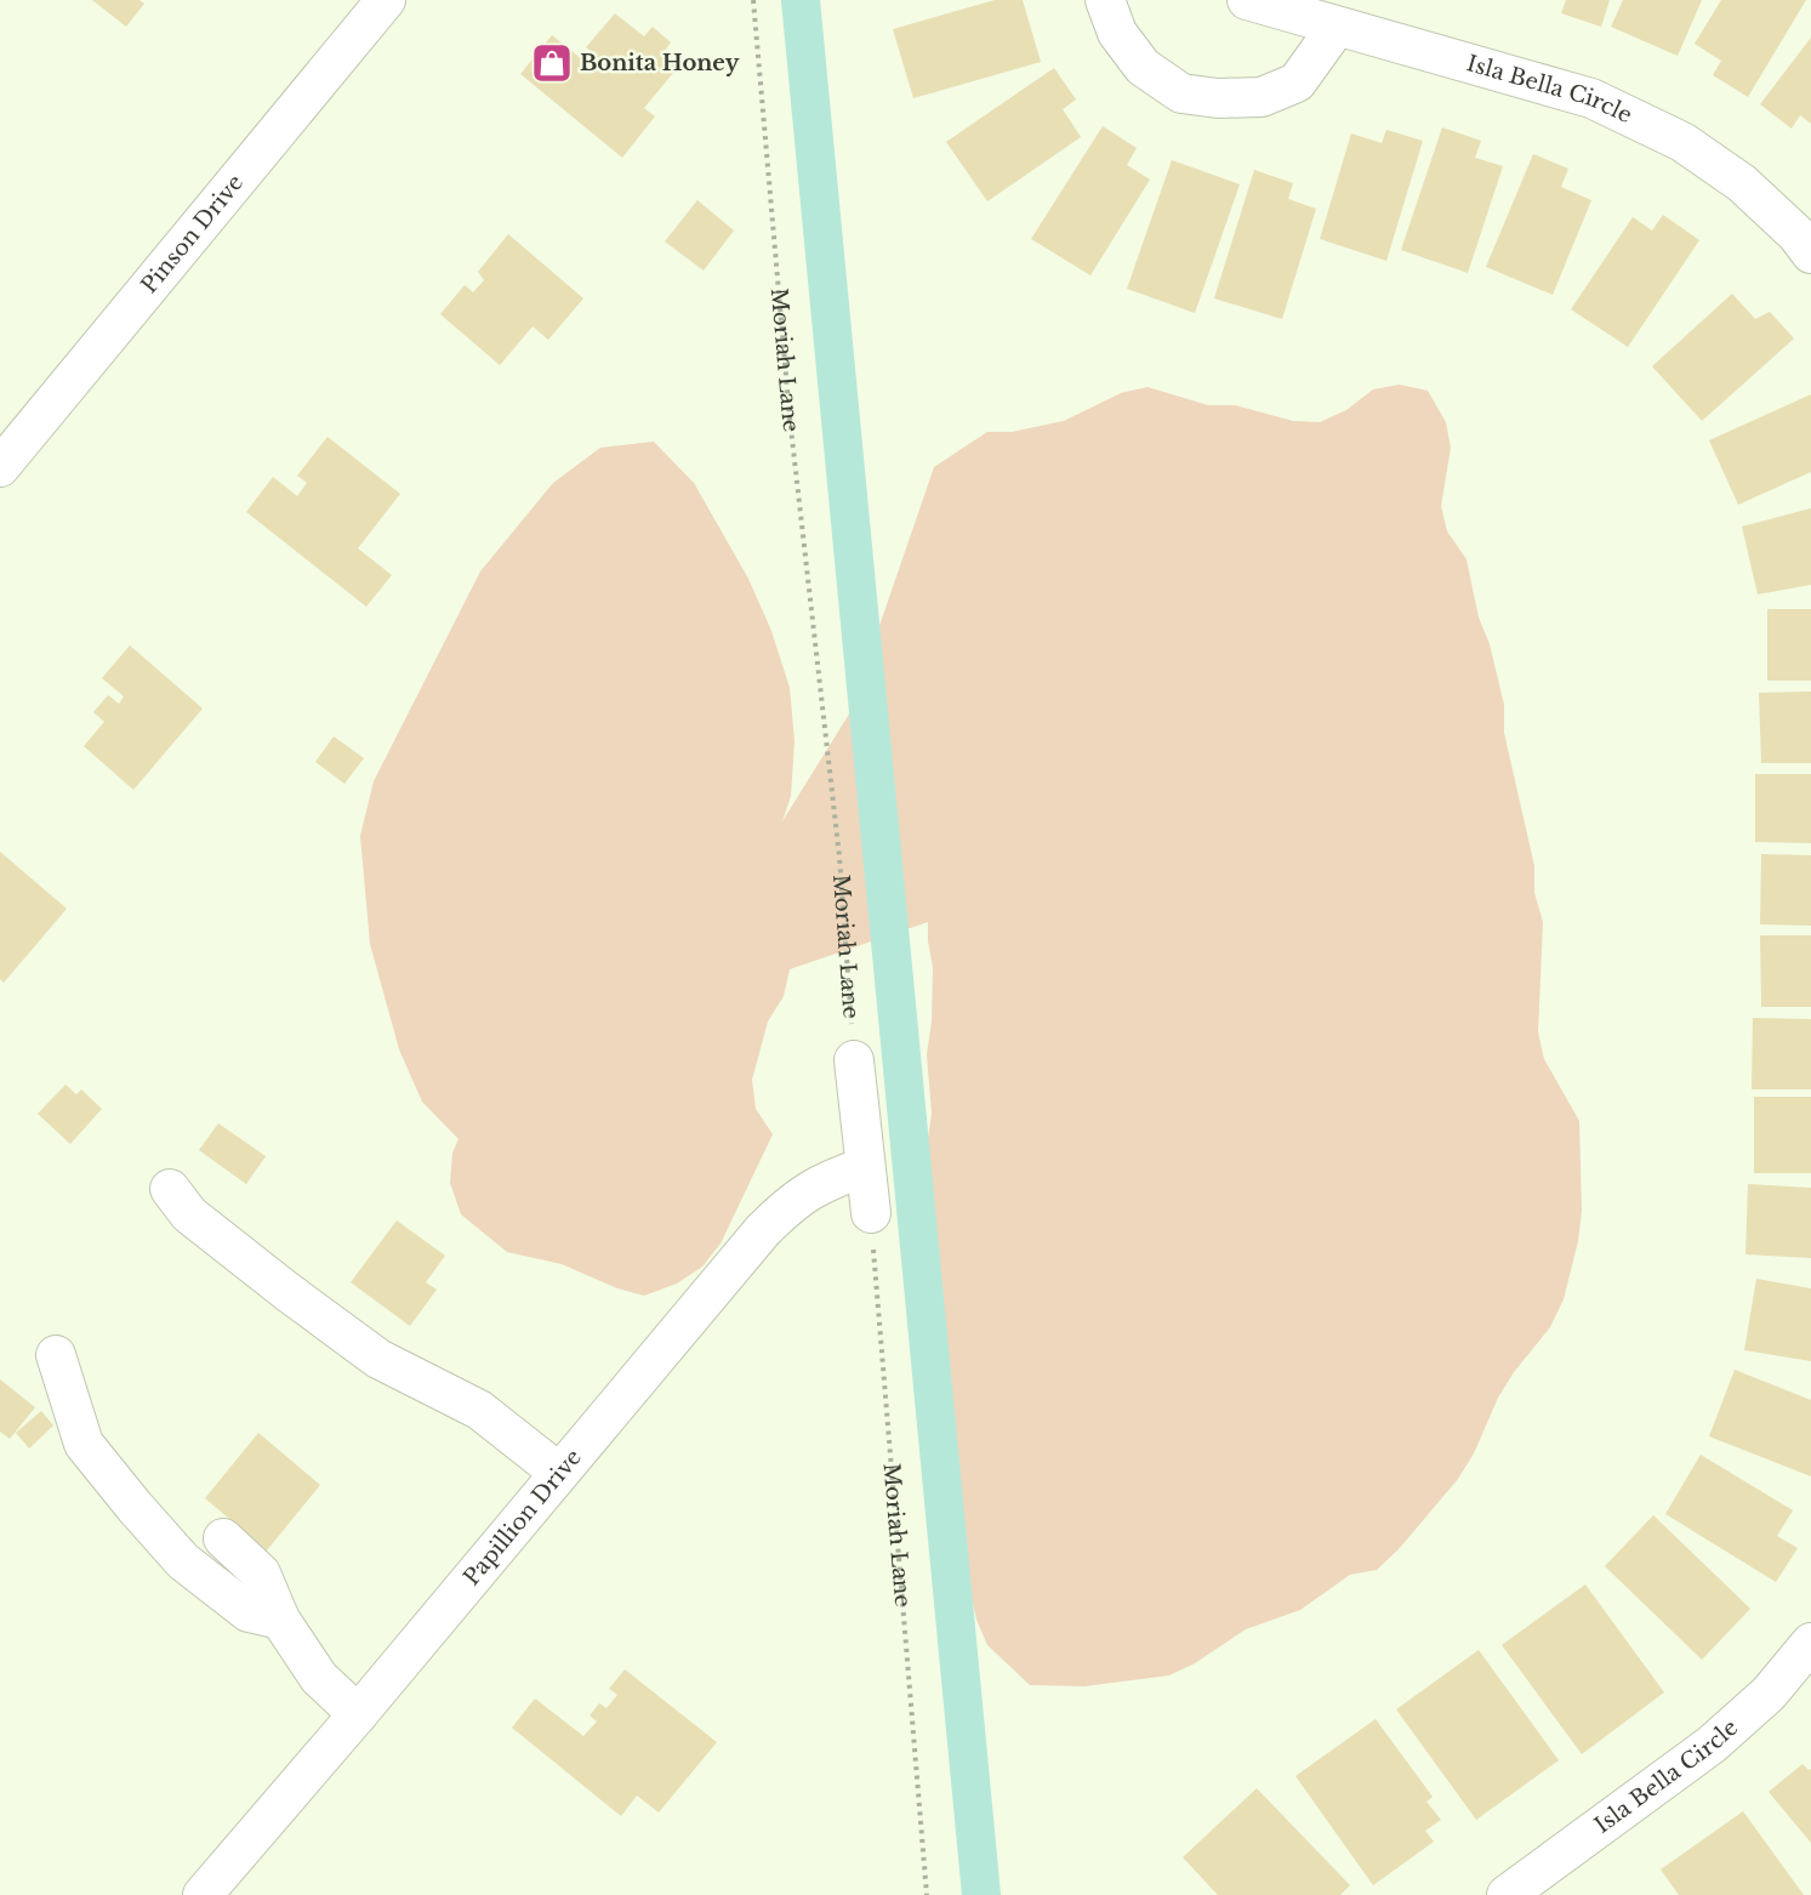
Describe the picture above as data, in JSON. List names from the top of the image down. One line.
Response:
{"streets":{"street":["Isla Bella Circle","Pinson Drive","Papillion Drive"],"path":["Moriah Lane"]},"places":{"shop":["Bonita Honey"]}}
